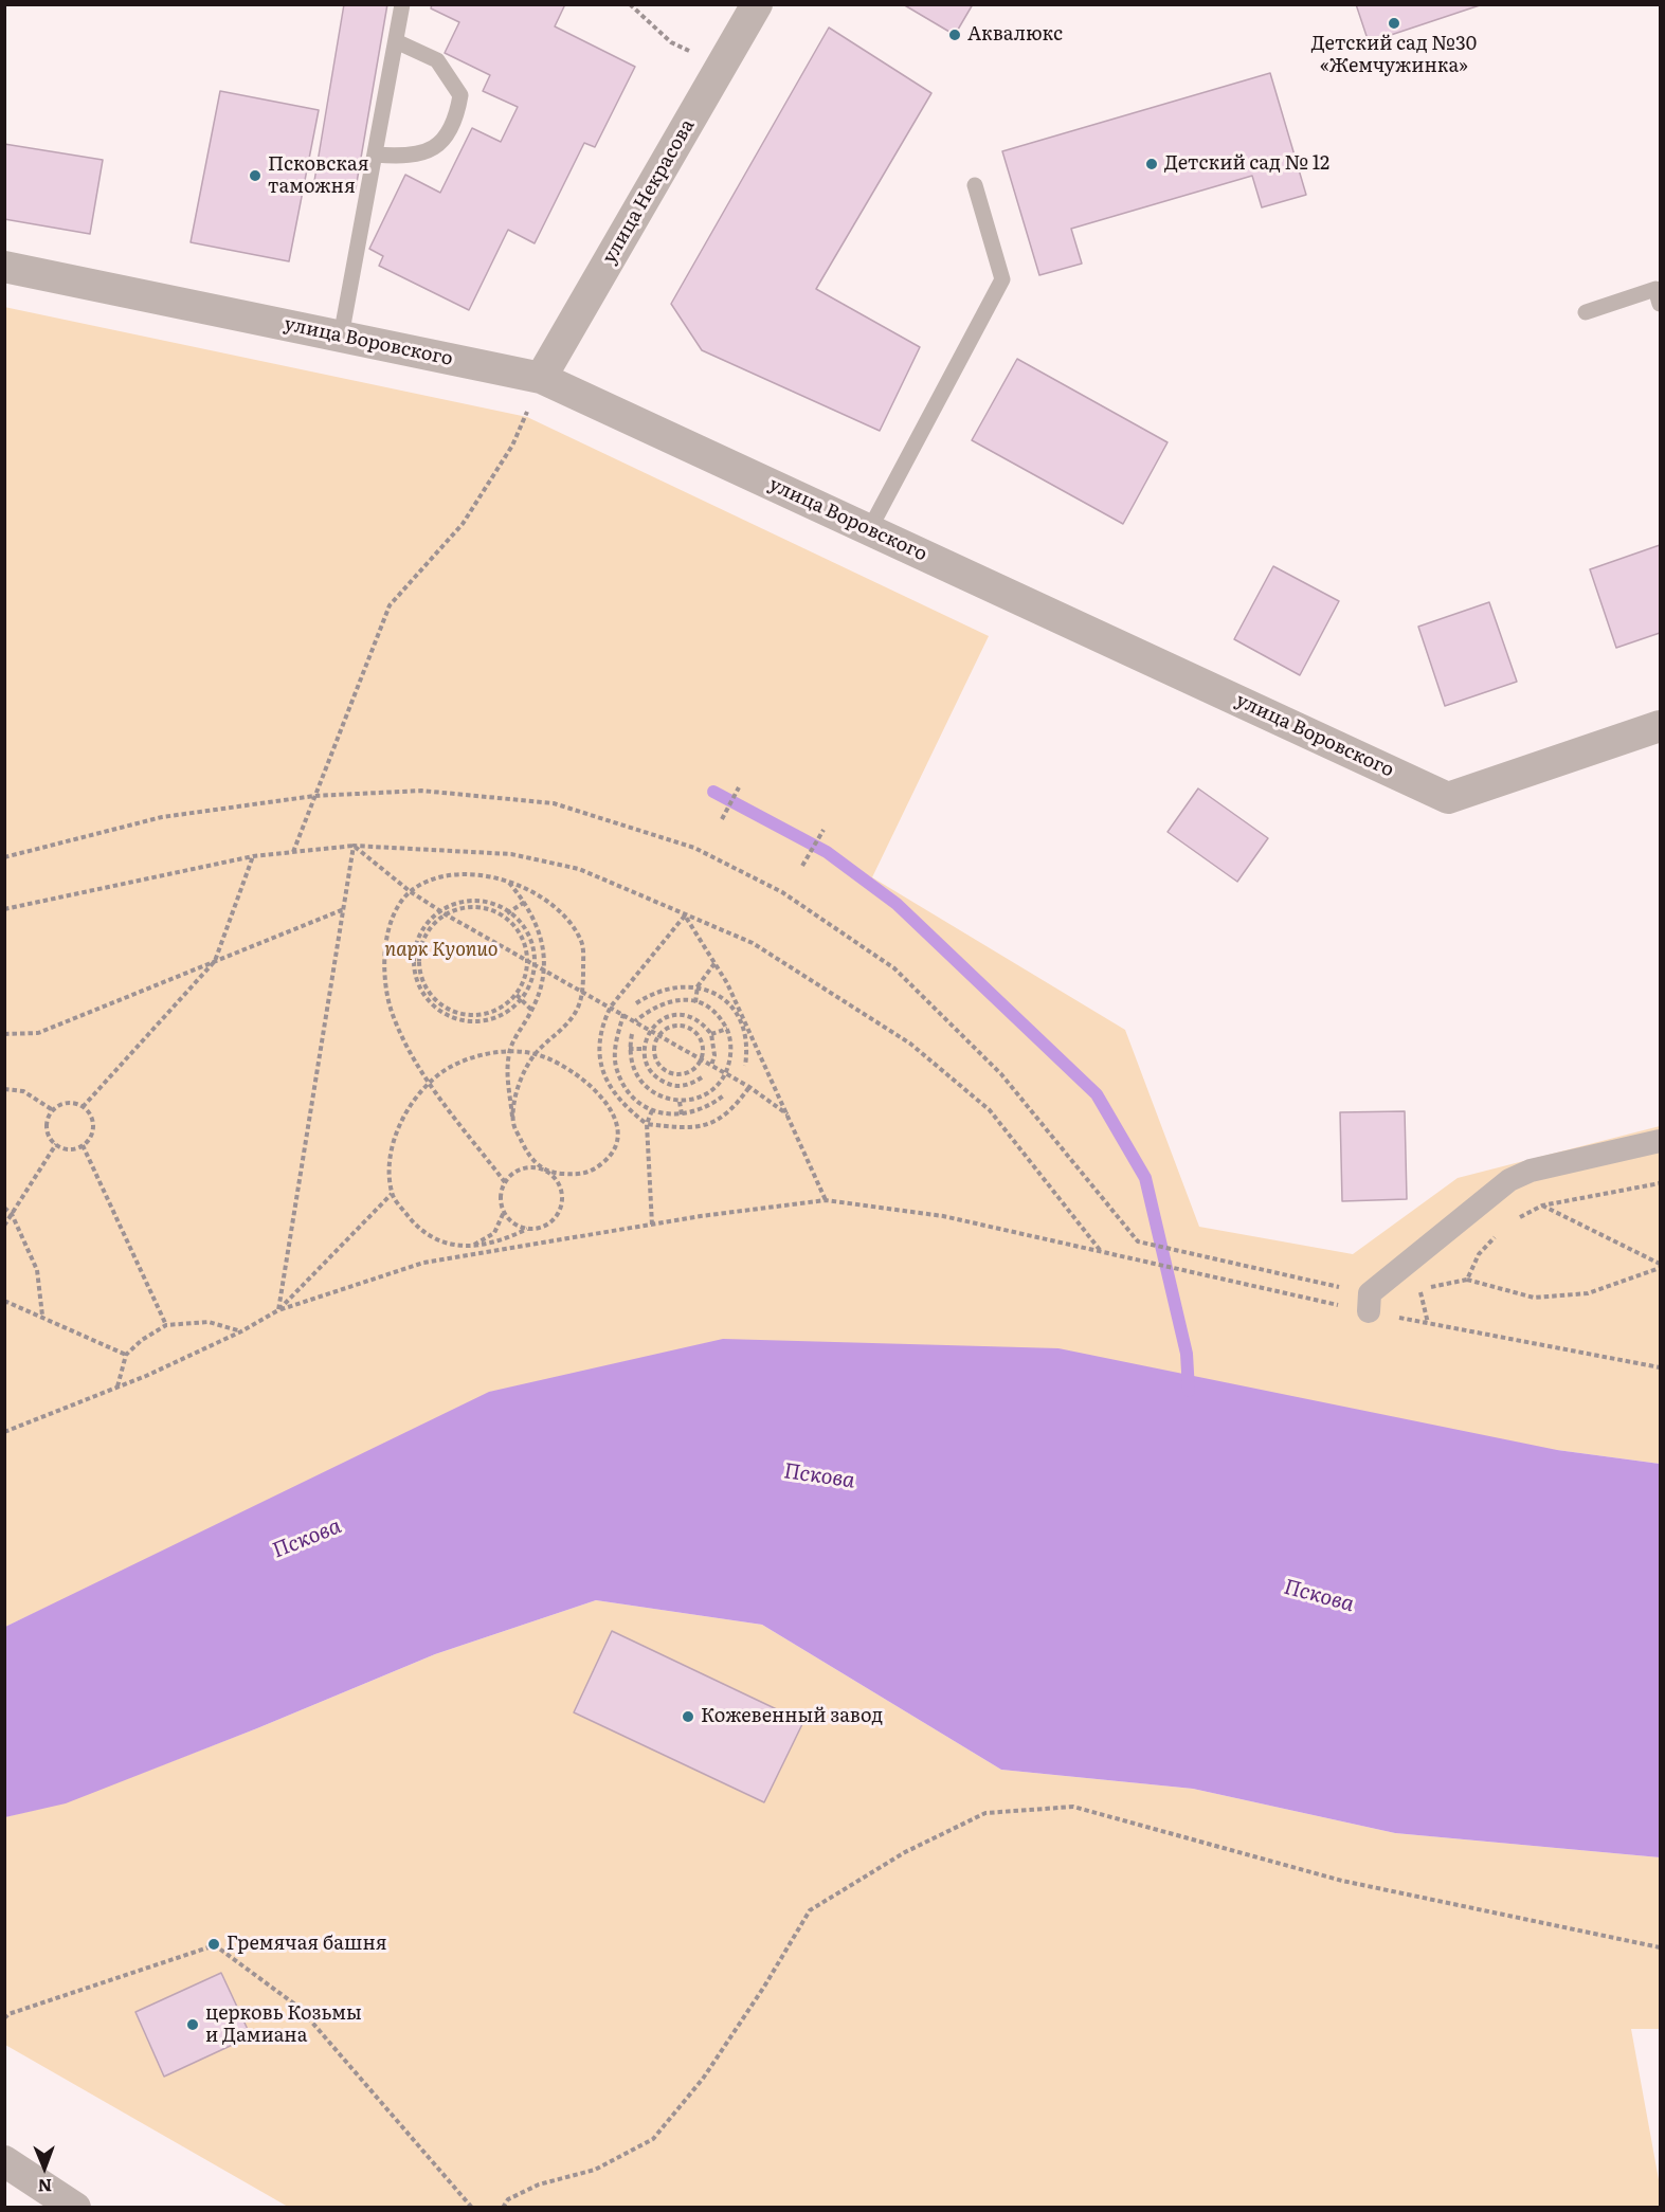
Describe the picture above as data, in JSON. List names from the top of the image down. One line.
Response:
{"streets":{"street":["улица Некрасова","улица Воровского"]},"crossings":[["улица Некрасова","улица Воровского"]],"water":["Пскова"],"parks":["парк Куопио"],"places":["Детский сад №30 «Жемчужинка»","Аквалюкс","Детский сад № 12","Псковская таможня","Кожевенный завод","Гремячая башня","церковь Козьмы и Дамиана"],"north":"bottom"}
